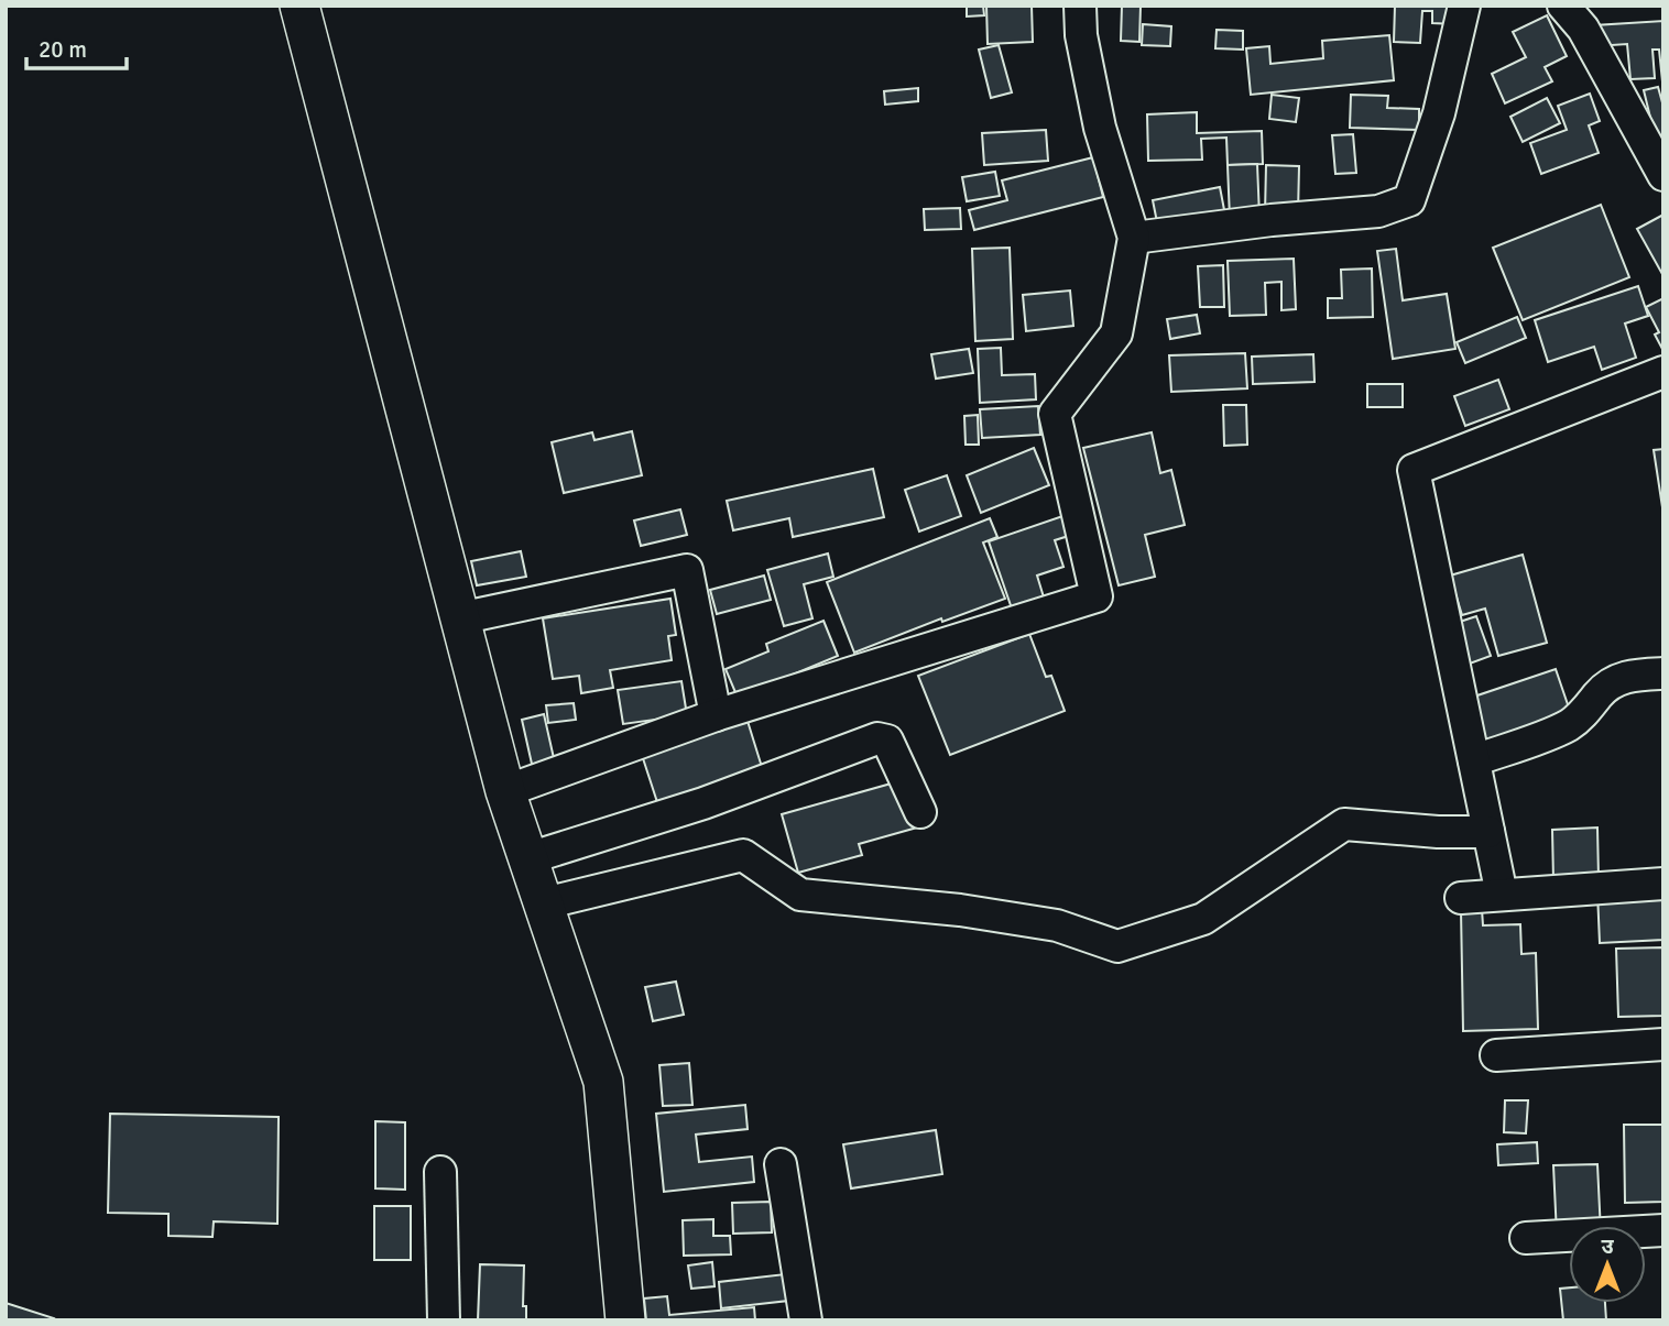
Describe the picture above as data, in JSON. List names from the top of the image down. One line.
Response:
{"scale_bar":"20 m","north":"top"}
